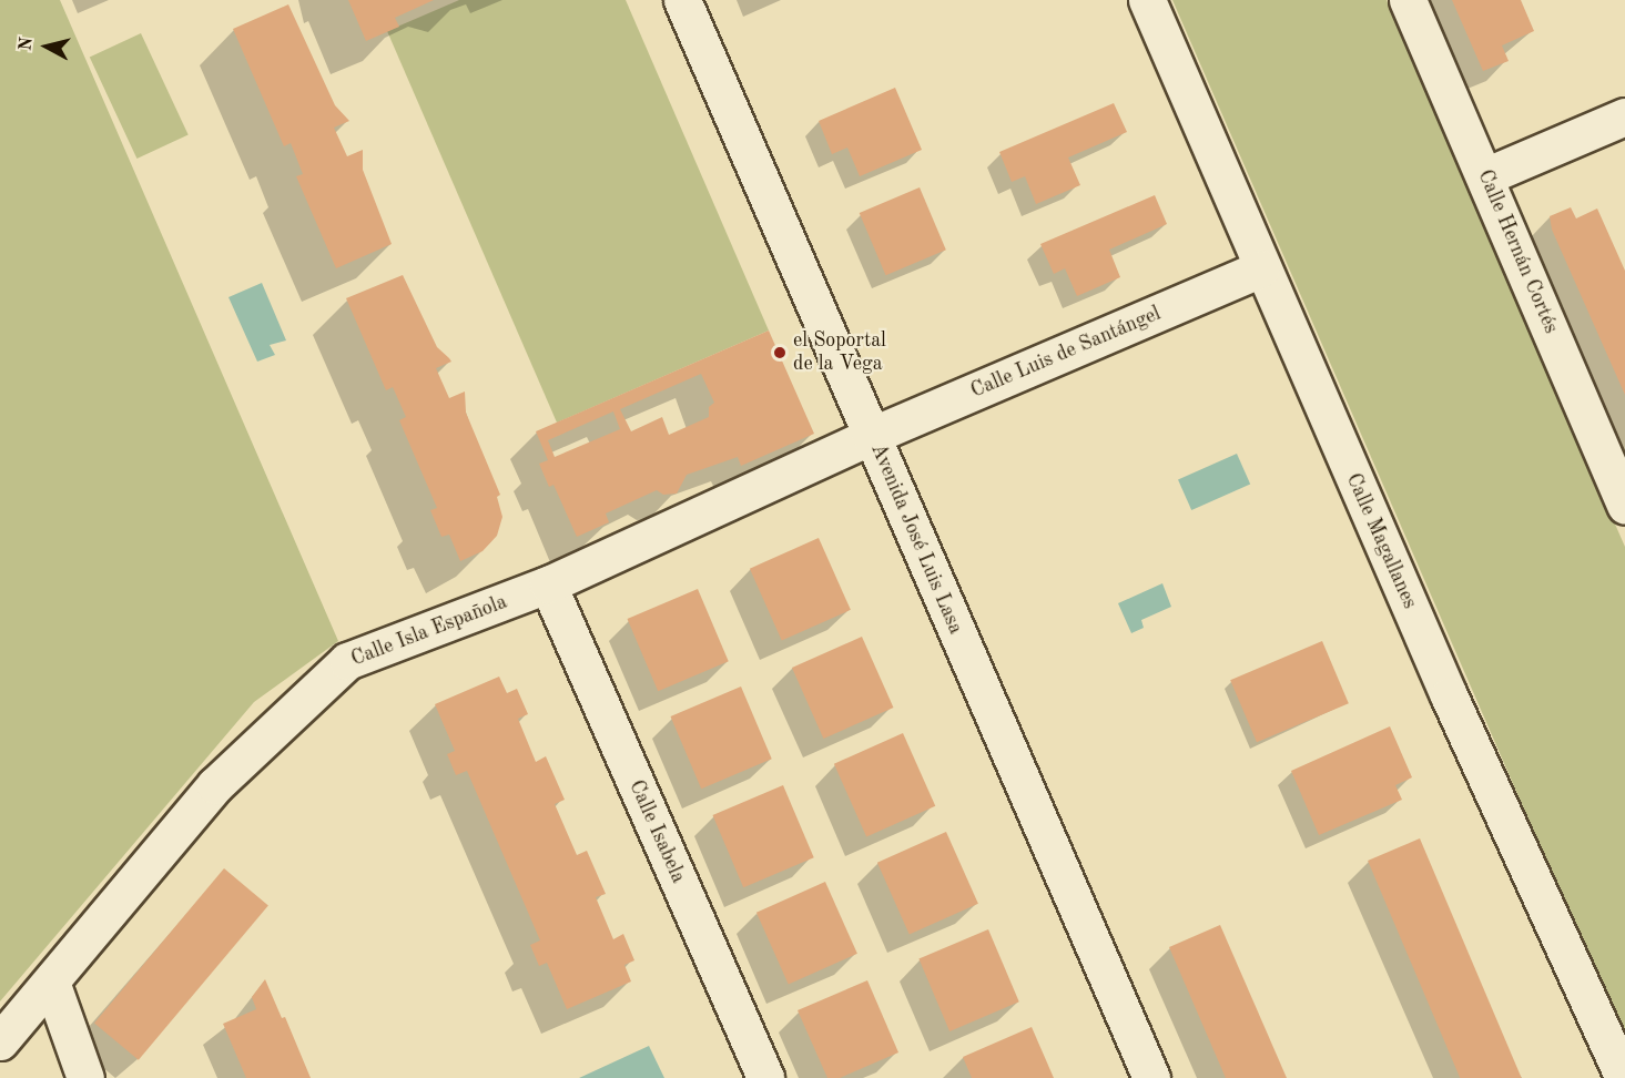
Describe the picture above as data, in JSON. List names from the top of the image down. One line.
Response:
{"streets":{"street":["Calle Hernán Cortés","Calle Luis de Santángel","Avenida José Luis Lasa","Calle Magallanes","Calle Isla Española","Calle Isabela"]},"crossings":[["Calle Luis de Santángel","Avenida José Luis Lasa"],["Calle Luis de Santángel","Calle Magallanes"],["Calle Luis de Santángel","Calle Isla Española"],["Avenida José Luis Lasa","Calle Isla Española"],["Calle Isla Española","Calle Isabela"]],"places":["el Soportal de la Vega"],"north":"left"}
